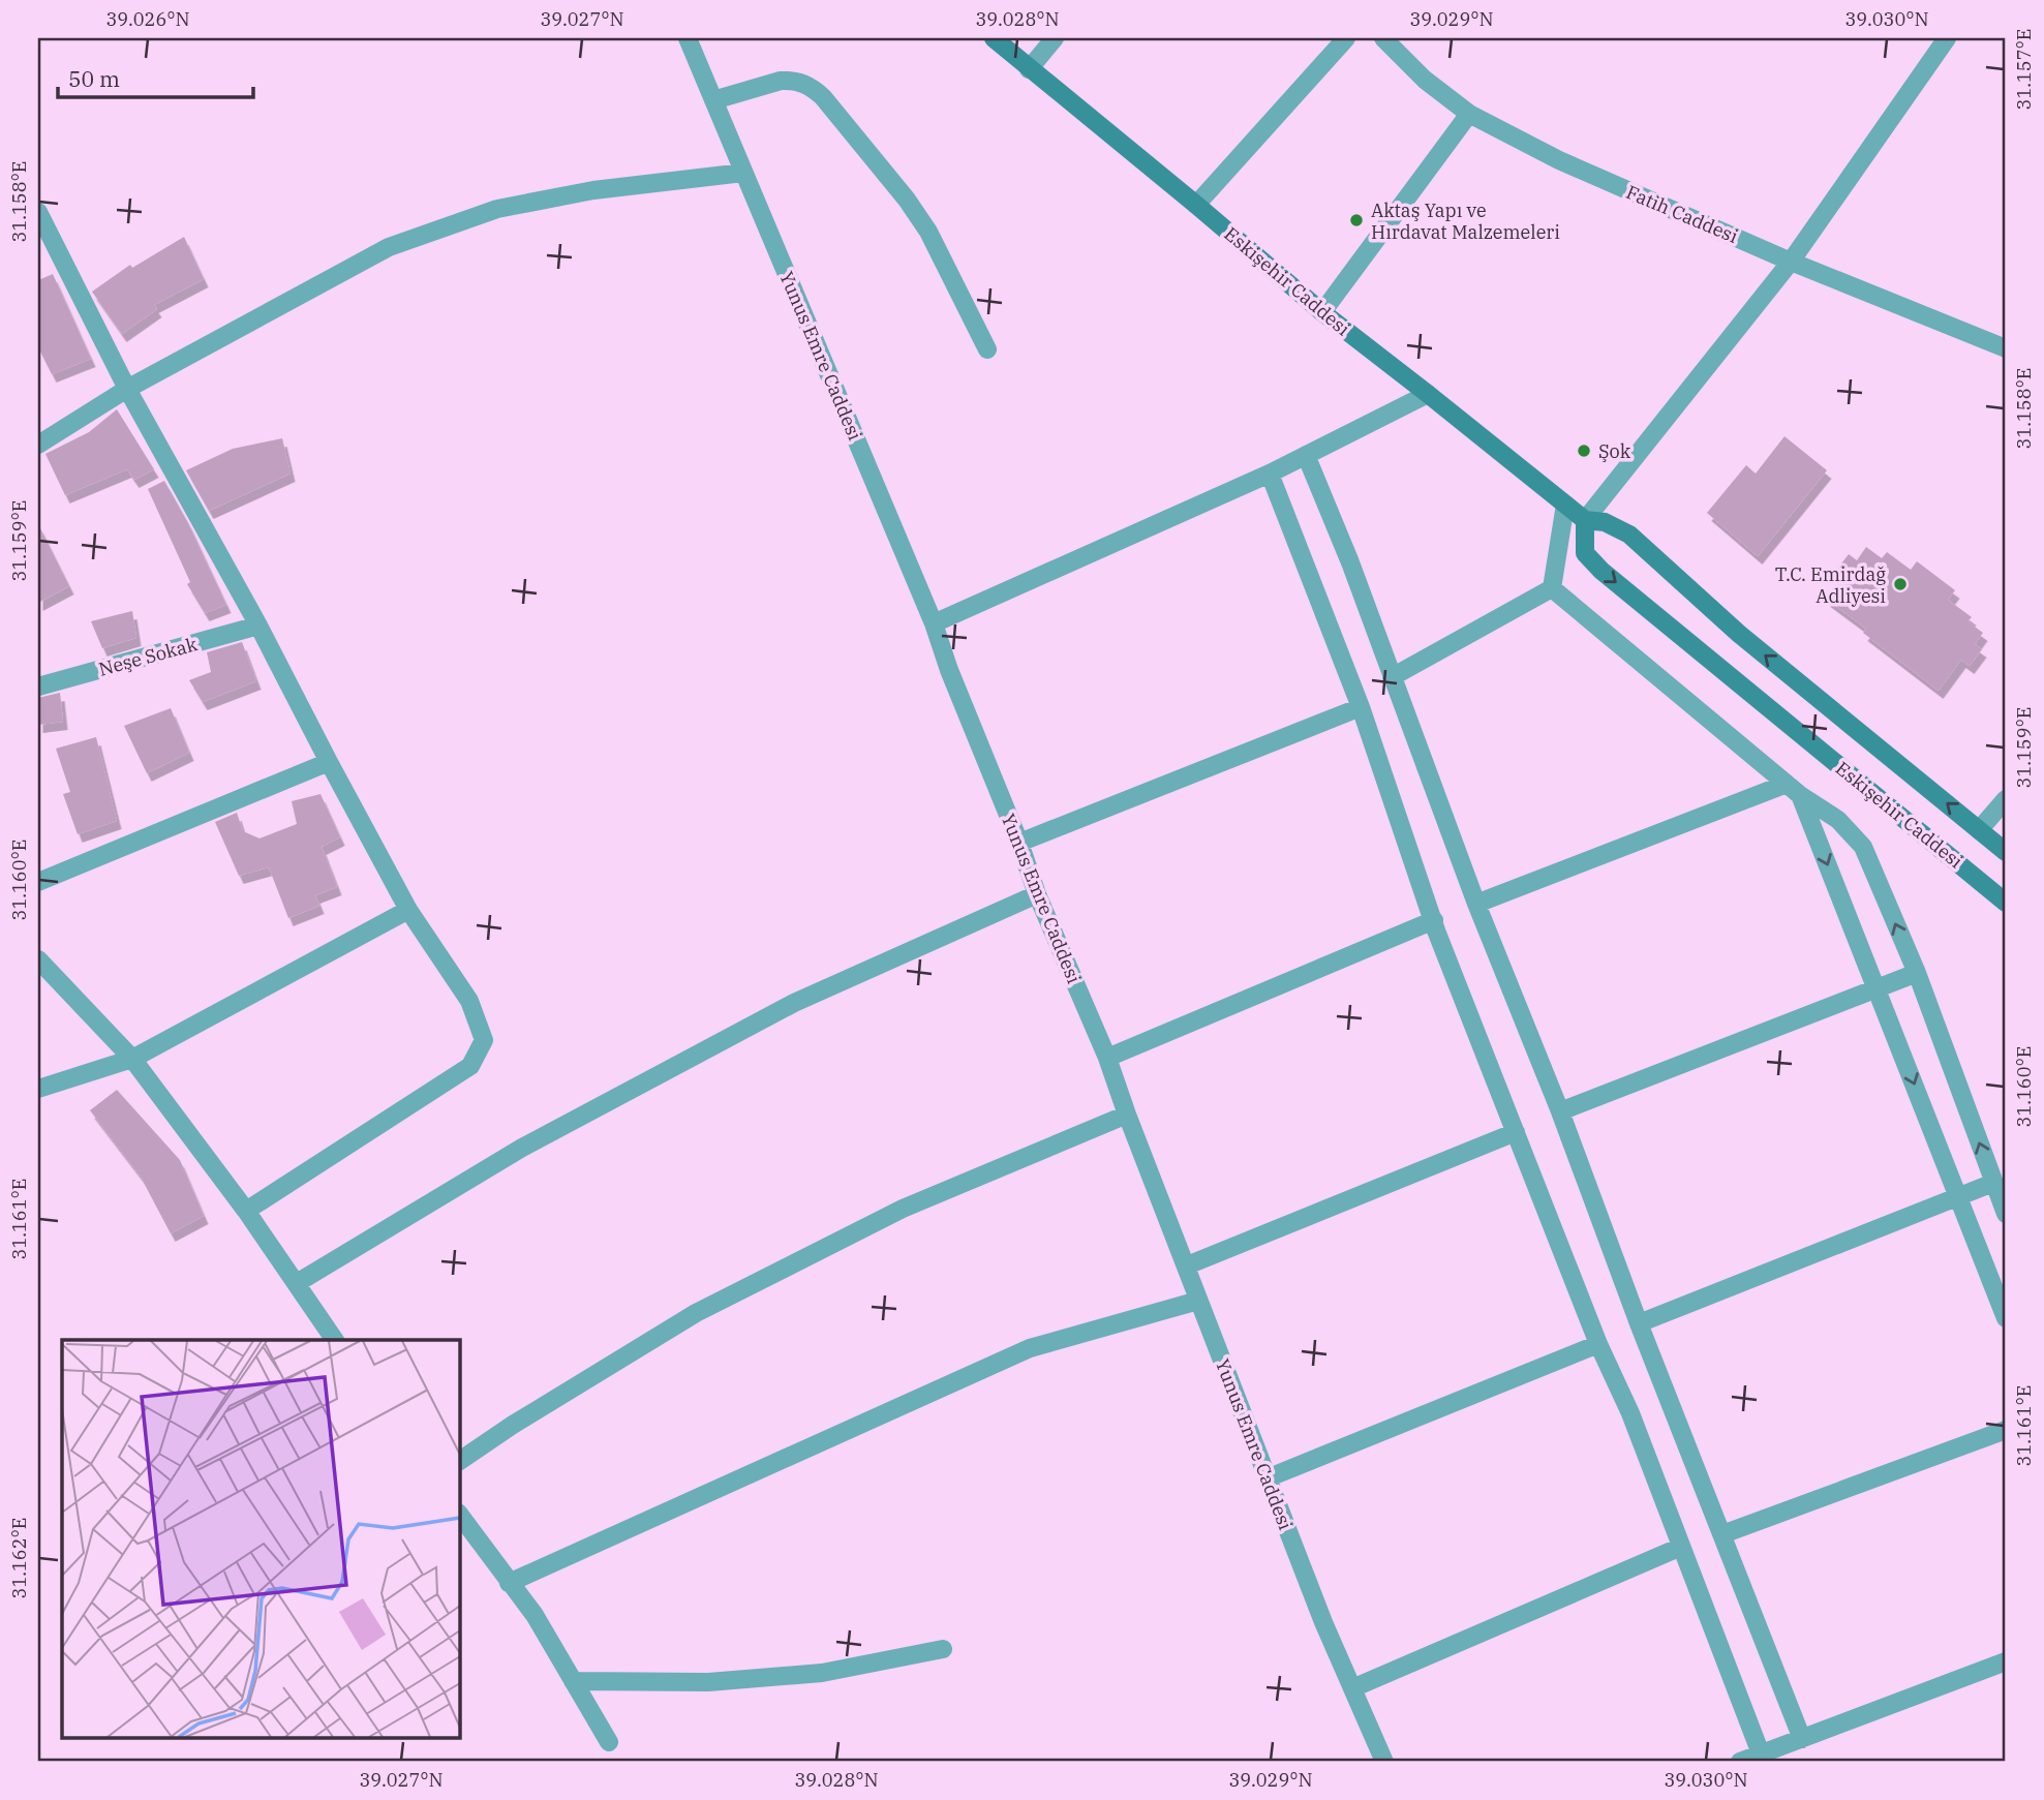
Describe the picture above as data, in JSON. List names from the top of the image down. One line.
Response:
{"streets":{"main road":["Eskişehir Caddesi"],"street":["Fatih Caddesi","Yunus Emre Caddesi","Neşe Sokak"]},"places":["Aktaş Yapı ve Hırdavat Malzemeleri","Şok","T.C. Emirdağ Adliyesi"],"scale_bar":"50 m","coordinates":["39.026°N","39.027°N","39.028°N","39.029°N","39.030°N","31.157°E","31.158°E","31.159°E","31.160°E","31.161°E","31.162°E"]}
